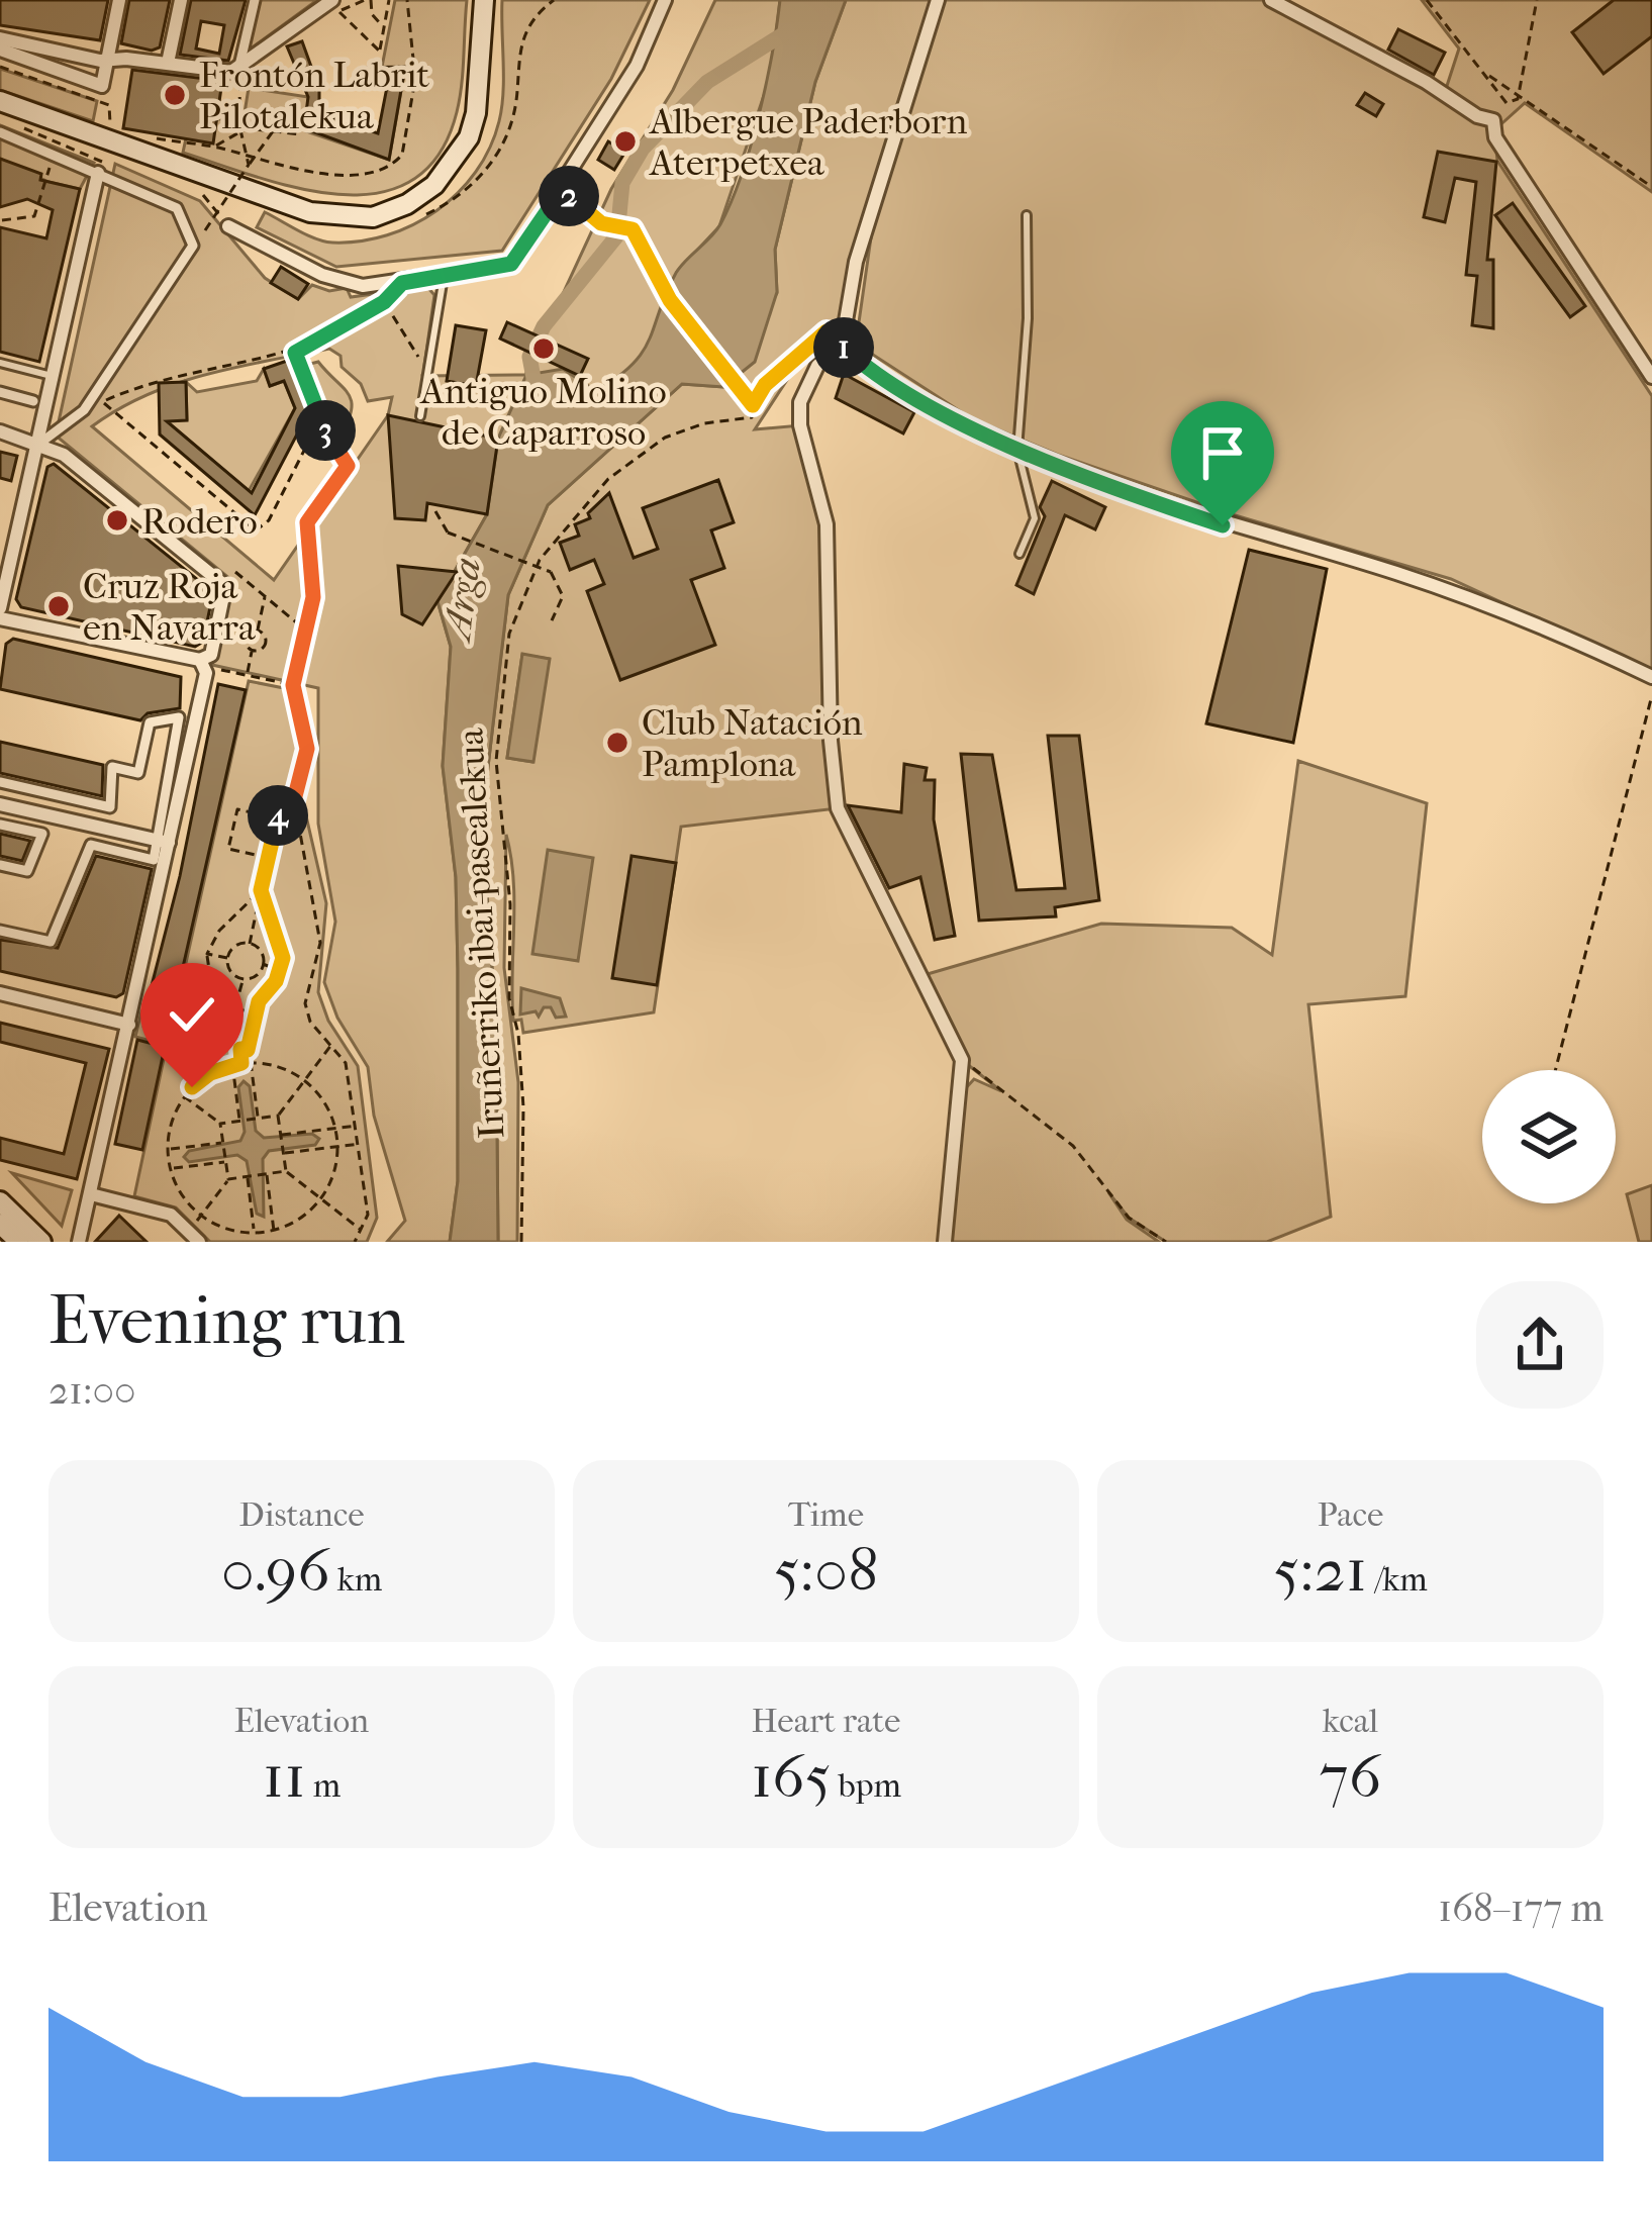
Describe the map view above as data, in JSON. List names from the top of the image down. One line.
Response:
{"streets":{"path":["Iruñerriko ibai-pasealekua"]},"water":["Arga"],"places":["Frontón Labrit Pilotalekua","Albergue Paderborn Aterpetxea","Antiguo Molino de Caparroso","Rodero","Cruz Roja en Navarra","Club Natación Pamplona"],"page":{"pins":["2","1","3","4"],"heading":["Evening run","21:00"],"stats":[["Distance","0.96 km"],["Time","5:08"],["Pace","5:21 /km"],["Elevation","11 m"],["Heart rate","165 bpm"],["kcal","76"]],"chart":["Elevation","168–177 m"]}}
